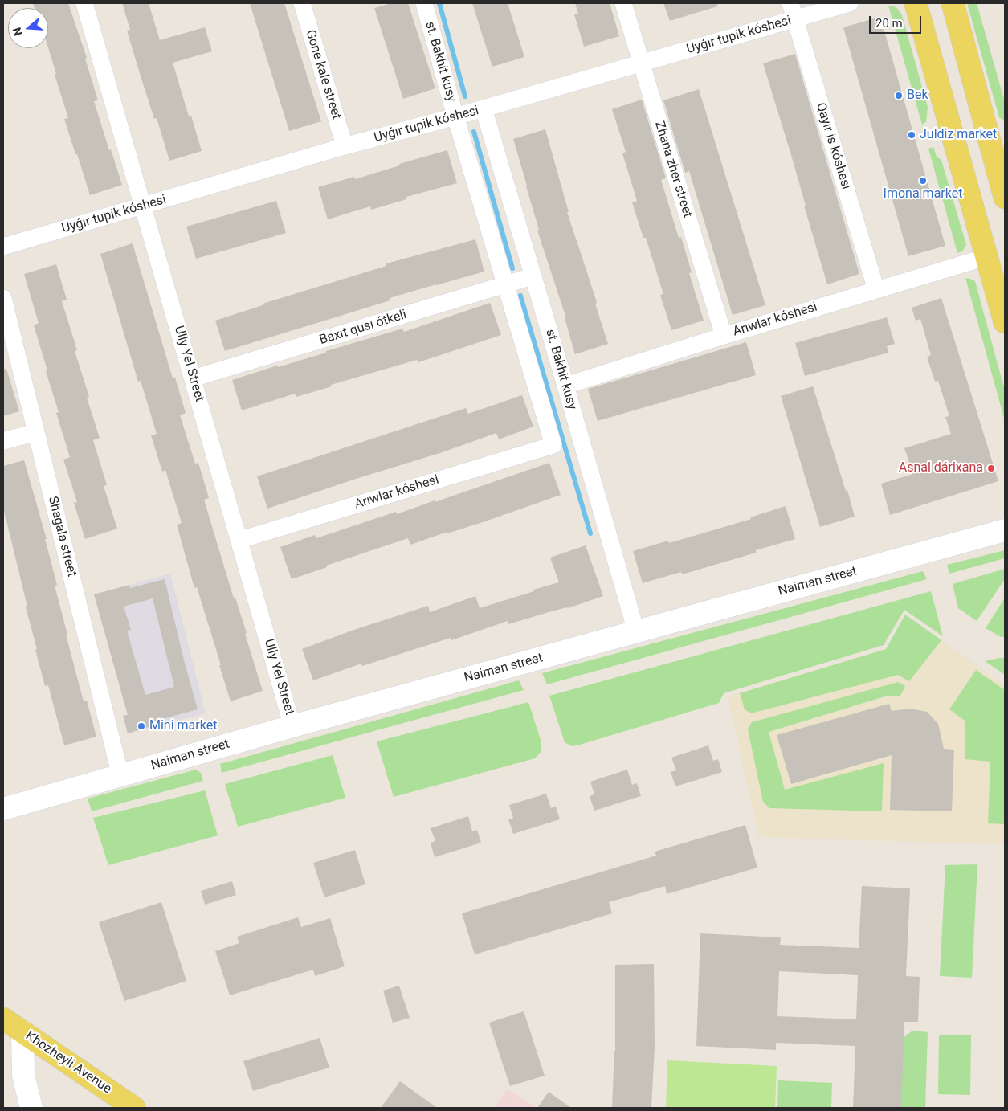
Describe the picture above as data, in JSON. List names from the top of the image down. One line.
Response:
{"streets":{"main road":["Naiman street","Khozheyli Avenue"],"street":["Uyǵır tupik kóshesi","st. Bakhit kusy","Gone kale street","Qayır is kóshesi","Zhana zher street","Arıwlar kóshesi","Baxıt qusı ótkeli","Ully Yel Street","Shagala street"]},"crossings":[["Uyǵır tupik kóshesi","st. Bakhit kusy"],["Uyǵır tupik kóshesi","Gone kale street"],["Uyǵır tupik kóshesi","Qayır is kóshesi"],["Uyǵır tupik kóshesi","Zhana zher street"],["Uyǵır tupik kóshesi","Ully Yel Street"],["st. Bakhit kusy","Arıwlar kóshesi"],["st. Bakhit kusy","Baxıt qusı ótkeli"],["st. Bakhit kusy","Naiman street"],["Qayır is kóshesi","Arıwlar kóshesi"],["Zhana zher street","Arıwlar kóshesi"],["Arıwlar kóshesi","Ully Yel Street"],["Baxıt qusı ótkeli","Ully Yel Street"],["Ully Yel Street","Naiman street"],["Shagala street","Naiman street"]],"places":["Bek","Juldiz market","Imona market","Asnal dárixana","Mini market"],"scale_bar":"20 m","north":"left"}
